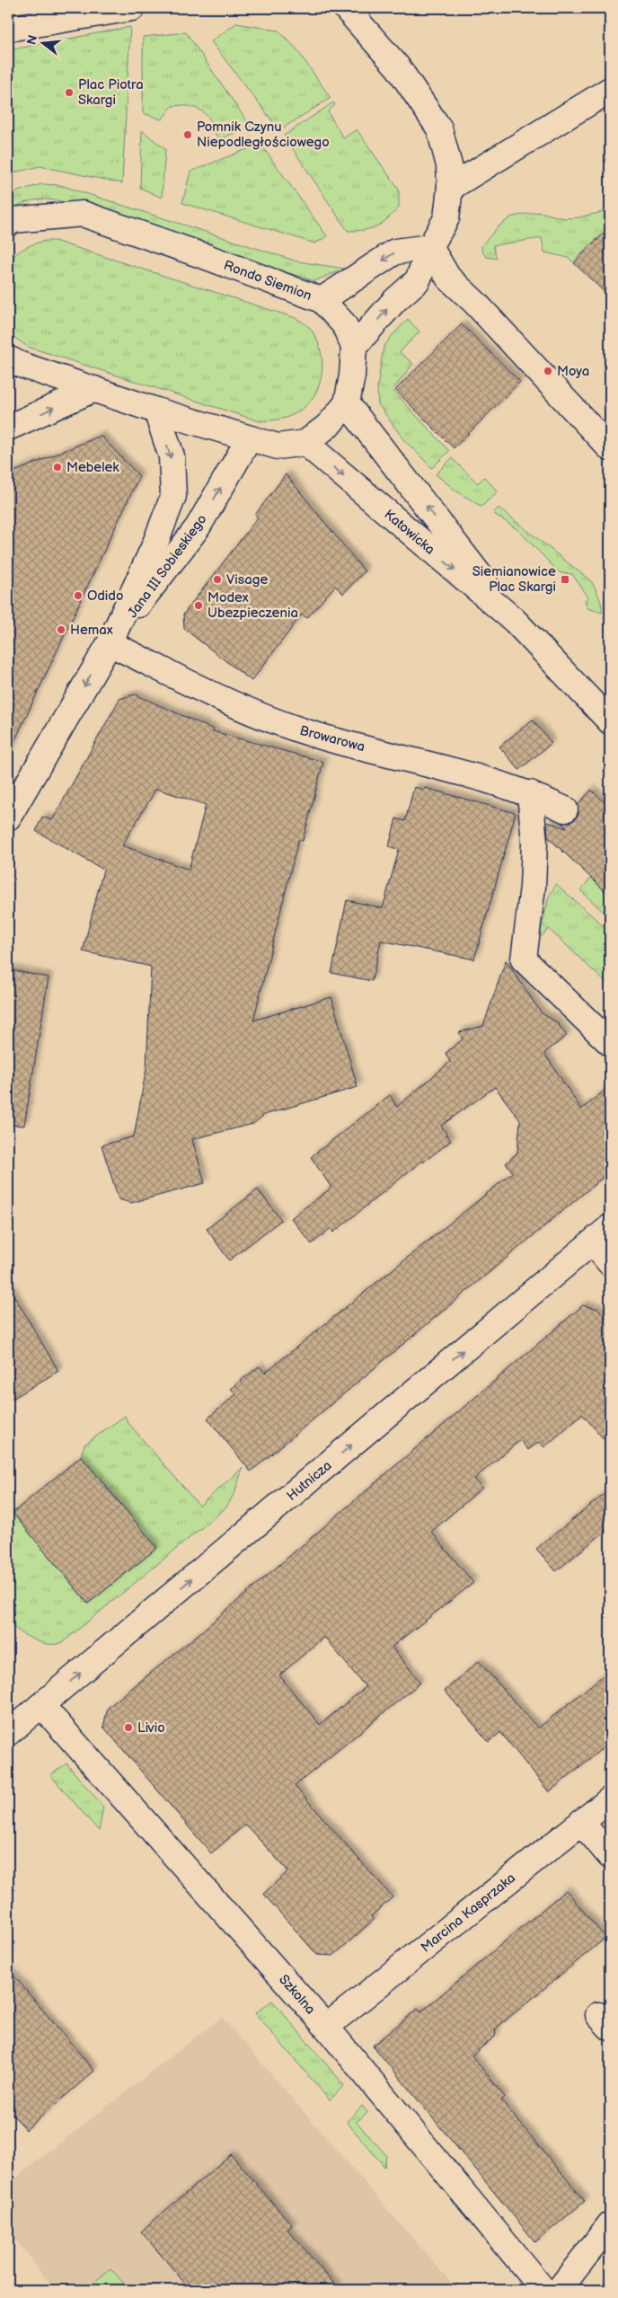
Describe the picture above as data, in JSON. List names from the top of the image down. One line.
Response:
{"streets":{"street":["Rondo Siemion","Katowicka","Jana III Sobieskiego","Browarowa","Hutnicza","Marcina Kasprzaka","Szkolna"]},"crossings":[["Rondo Siemion","Katowicka"],["Jana III Sobieskiego","Browarowa"],["Hutnicza","Szkolna"],["Marcina Kasprzaka","Szkolna"]],"one_way":["Hutnicza"],"places":{"other":["Plac Piotra Skargi","Pomnik Czynu Niepodległościowego","Moya","Mebelek","Visage","Odido","Modex Ubezpieczenia","Hemax","Livio"],"transit":["Siemianowice Plac Skargi"]},"north":"left"}
